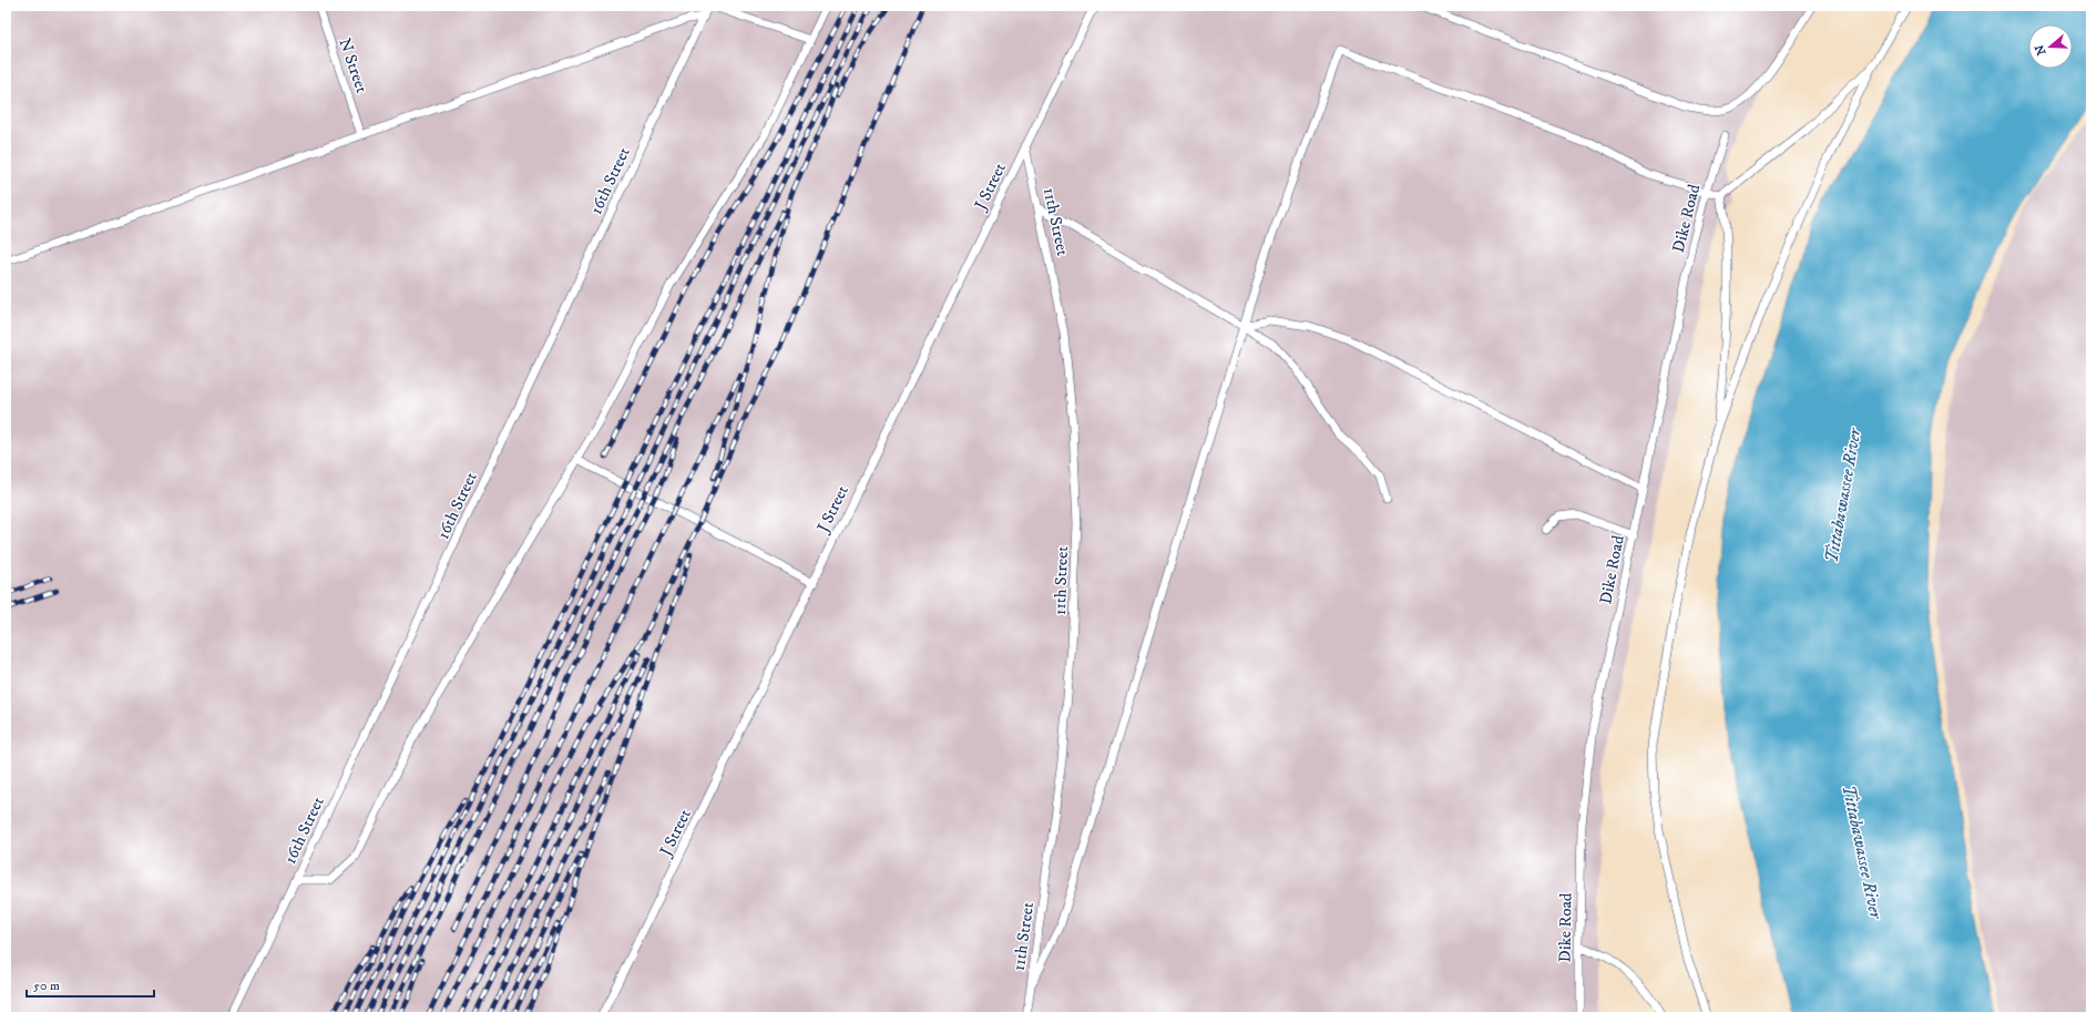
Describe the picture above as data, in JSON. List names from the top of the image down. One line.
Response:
{"streets":{"lane":["N Street","16th Street","J Street","Dike Road","11th Street"]},"crossings":[["J Street","11th Street"]],"water":["Tittabawassee River"],"scale_bar":"50 m","north":"left"}
